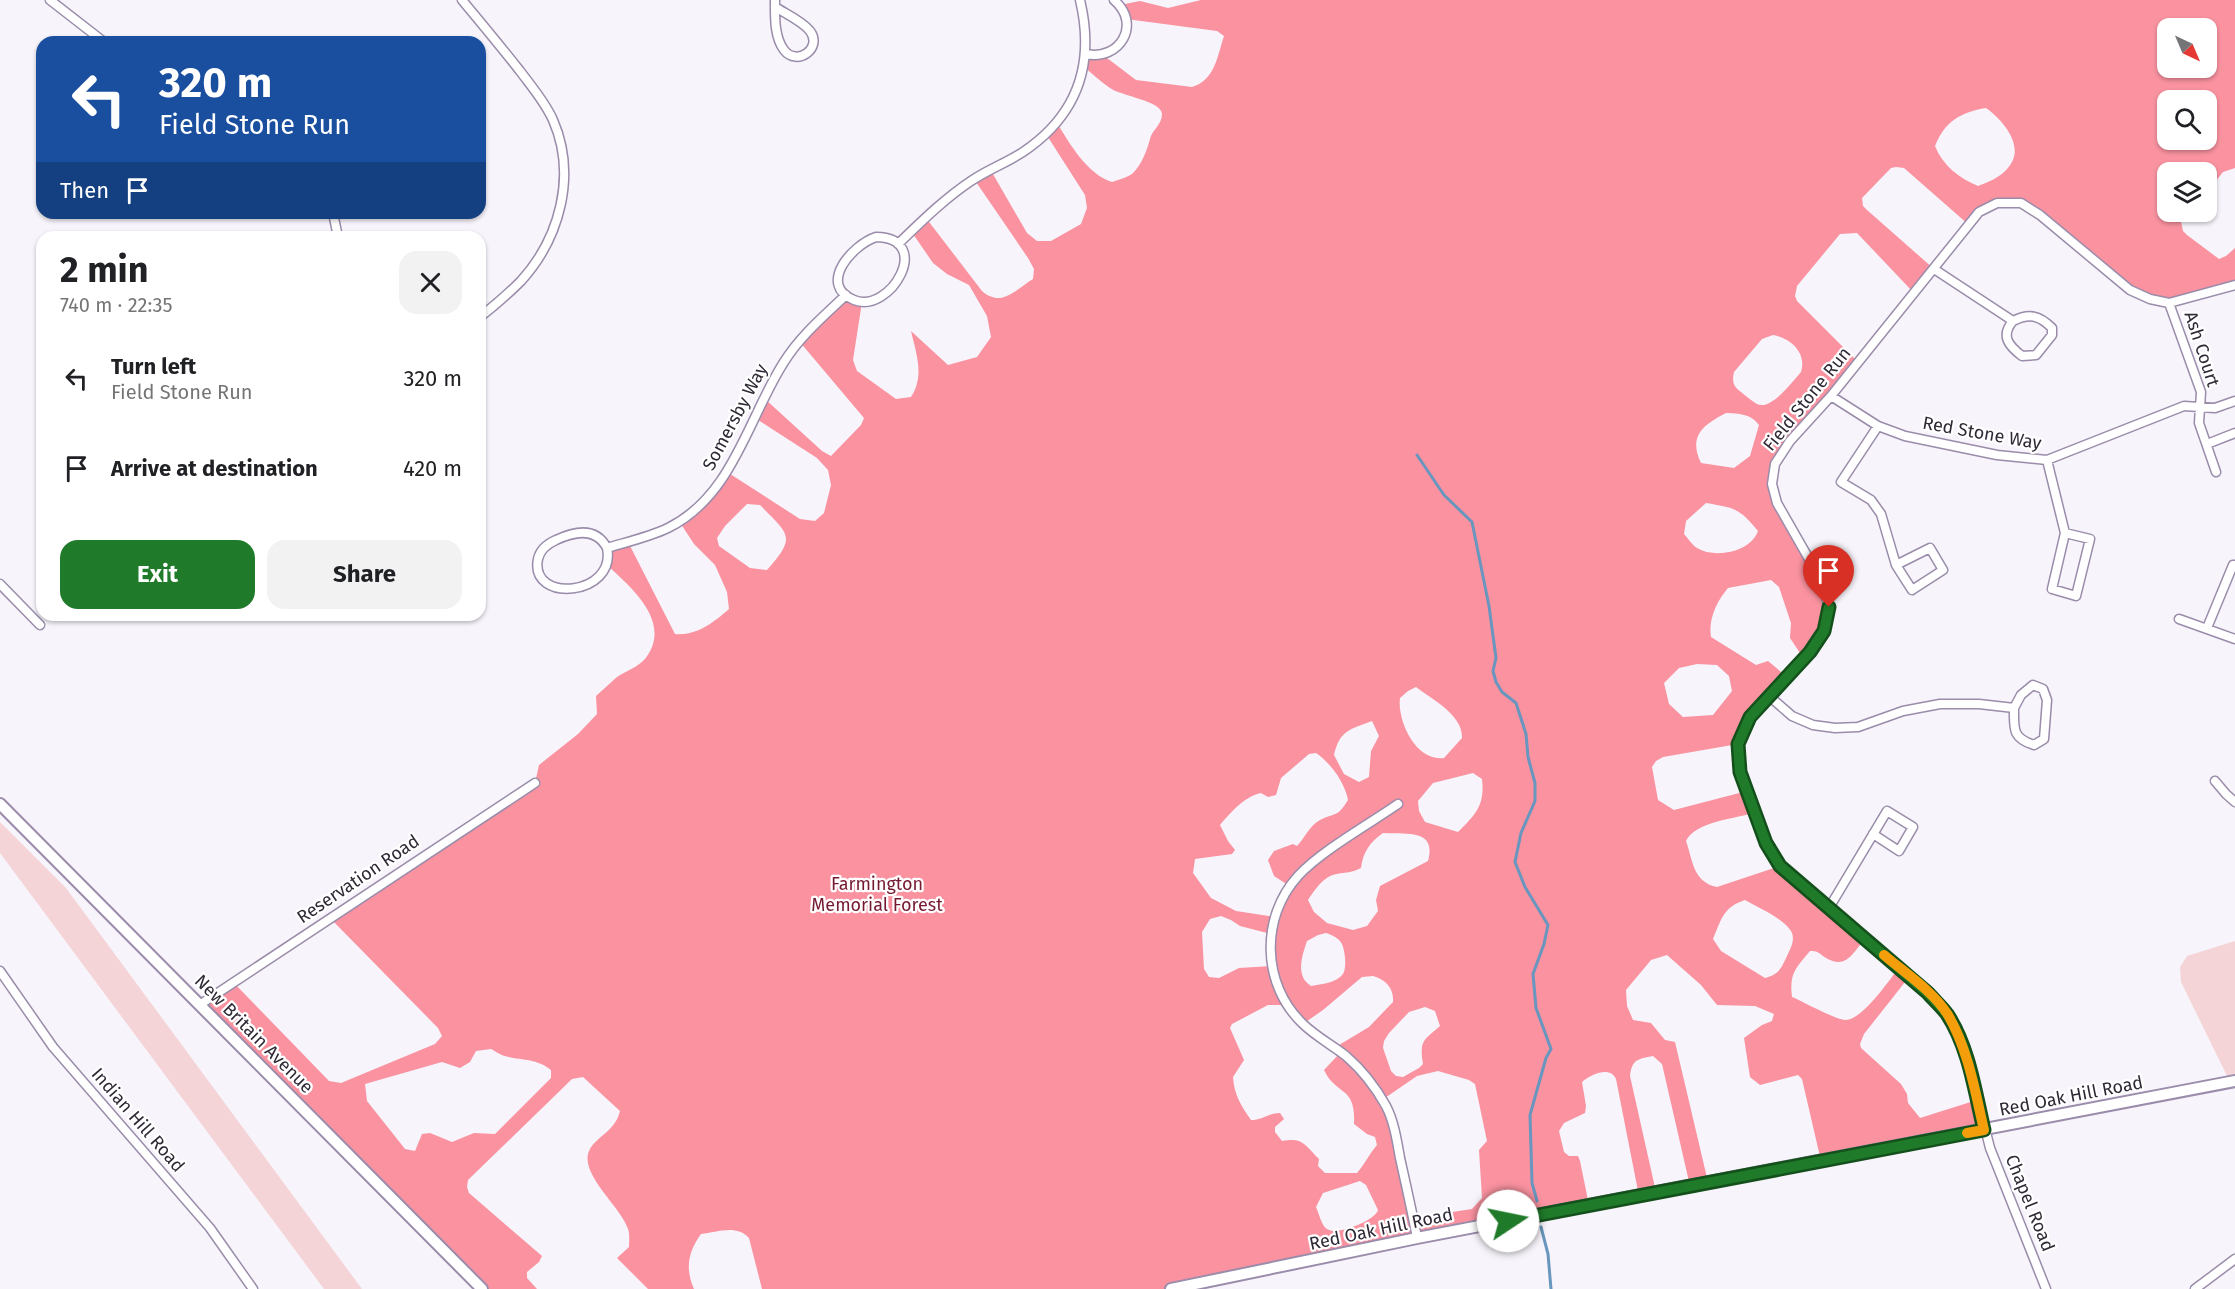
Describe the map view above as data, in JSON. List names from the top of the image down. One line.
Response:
{"streets":{"street":["Ash Court","Field Stone Run","Somersby Way","Red Stone Way","Reservation Road","New Britain Avenue","Red Oak Hill Road","Indian Hill Road","Chapel Road"]},"crossings":[["Ash Court","Field Stone Run"],["Ash Court","Red Stone Way"],["Field Stone Run","Red Stone Way"],["Field Stone Run","Red Oak Hill Road"],["Field Stone Run","Chapel Road"],["Reservation Road","New Britain Avenue"],["Red Oak Hill Road","Chapel Road"]],"parks":["Farmington Memorial Forest"],"north":"bottom right","page":{"turn":["320 m","Field Stone Run"],"then":"Then","heading":["2 min","740 m · 22:35"],"list":[{"name":"Turn left","note":"Field Stone Run","value":"320 m"},{"name":"Arrive at destination","value":"420 m"}],"buttons":["Exit","Share"]}}
